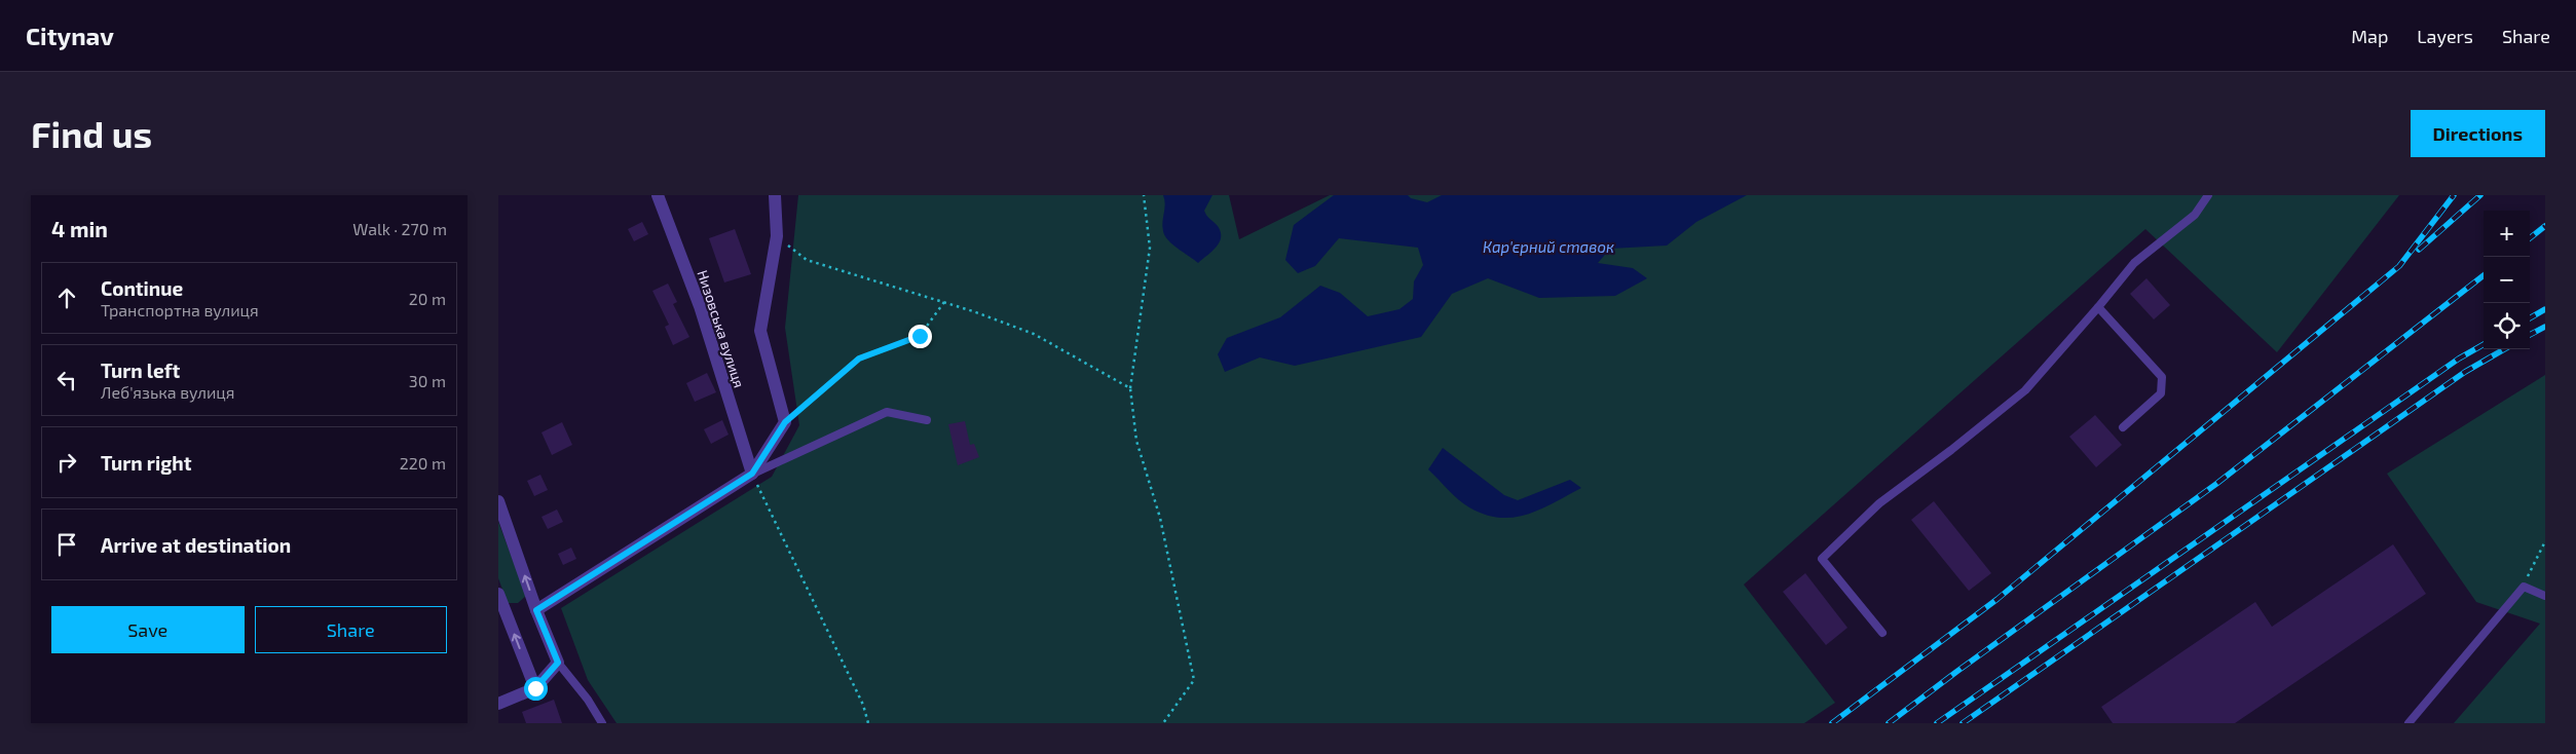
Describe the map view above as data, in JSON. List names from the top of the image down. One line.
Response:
{"streets":{"street":["Низовська вулиця"]},"water":["Кар'єрний ставок"],"page":{"header":"Citynav","nav":["Map","Layers","Share"],"buttons":["Directions",["Save","Share"]],"title":"Find us","heading":["4 min","Walk · 270 m"],"map_buttons":["+","−"],"list":[["Continue","Транспортна вулиця","20 m"],["Turn left","Леб'язька вулиця","30 m"],["Turn right","220 m"],"Arrive at destination"]}}
